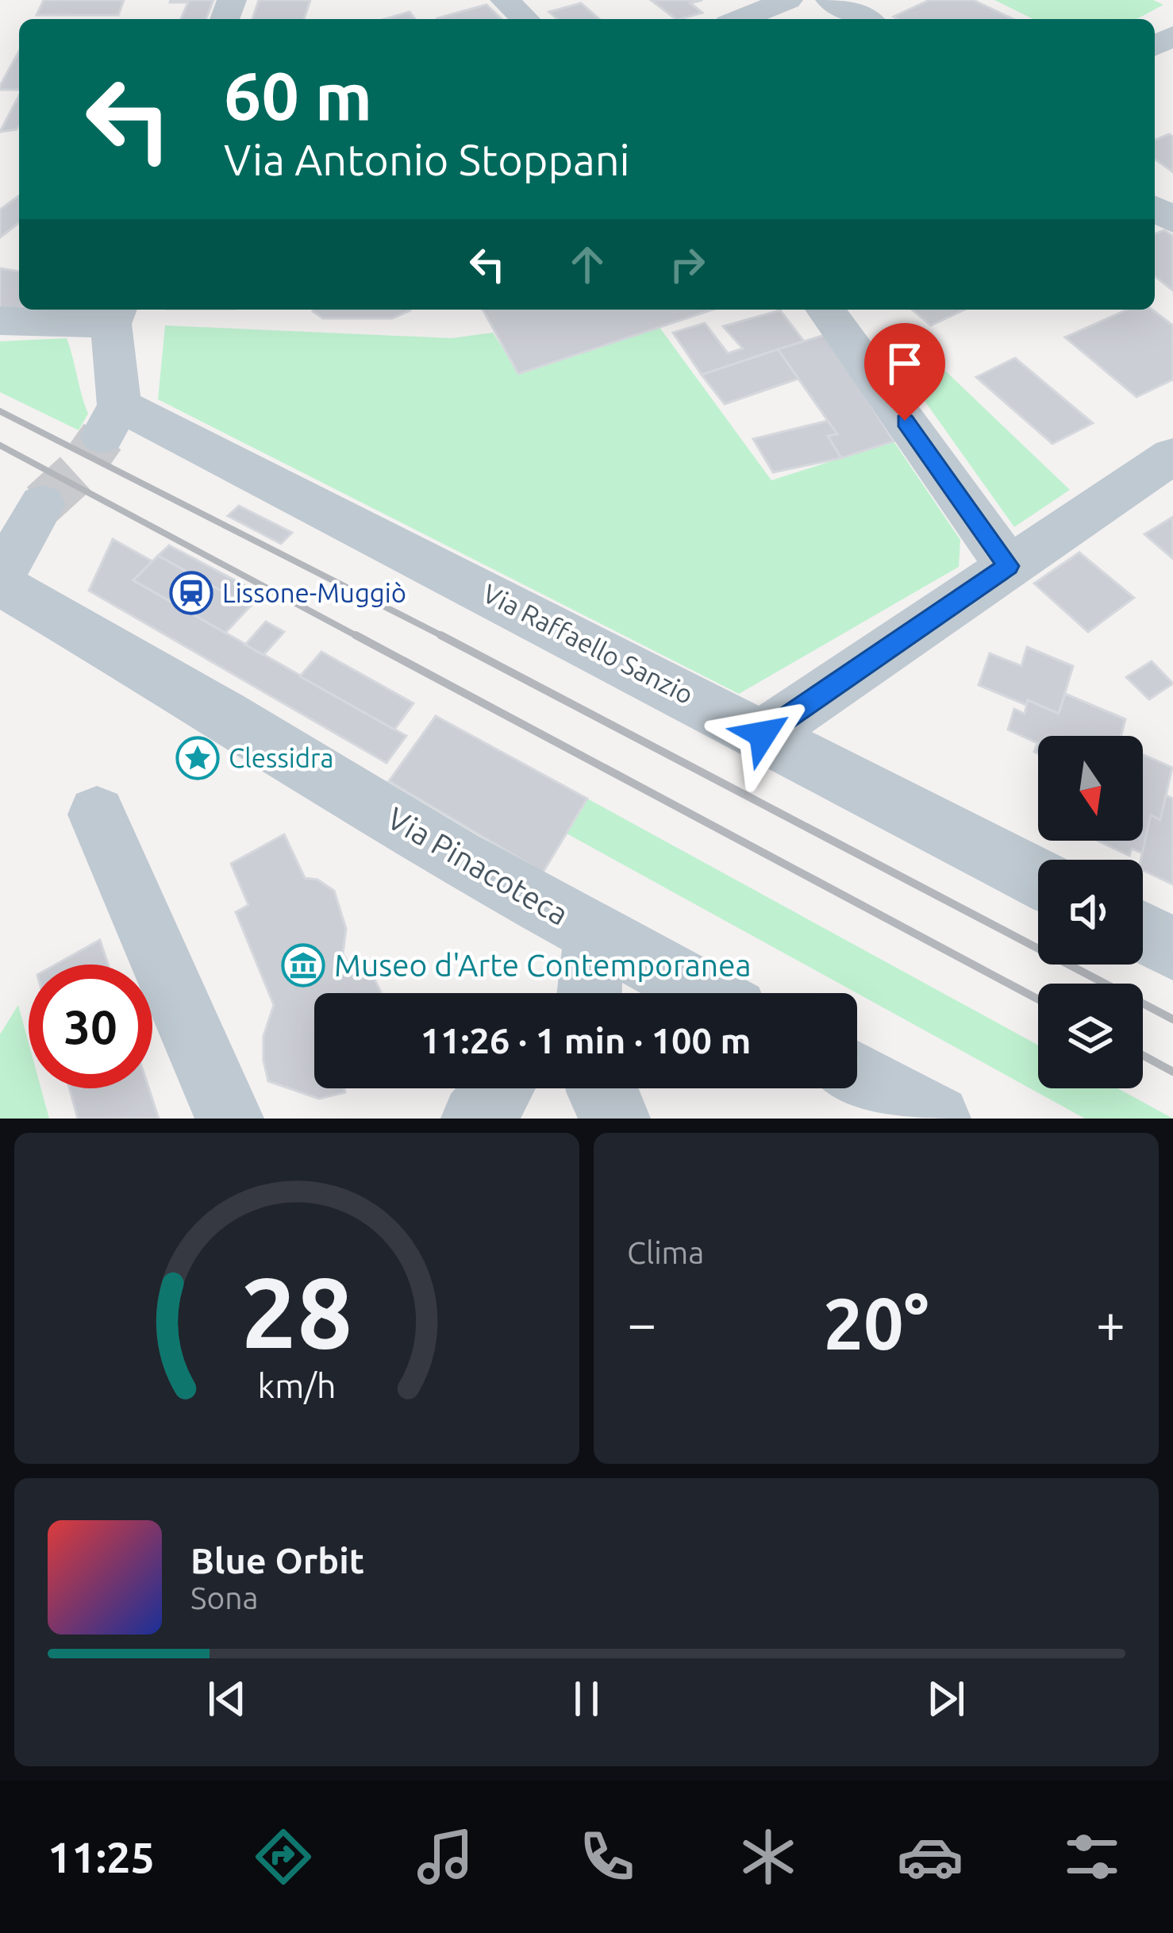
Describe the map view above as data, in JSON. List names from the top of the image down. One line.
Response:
{"streets":{"street":["Via Raffaello Sanzio","Via Pinacoteca"]},"places":{"station":["Lissone-Muggiò"],"place":["Clessidra"],"museum":["Museo d'Arte Contemporanea"]},"north":"bottom","page":{"turn":["60 m","Via Antonio Stoppani"],"limit":"30","trip":"11:26 · 1 min · 100 m","tile":"Clima","heat":["−","20°","+"],"song":["Blue Orbit","Sona"],"tabs":"11:25","gauge":["28","km/h"]}}
